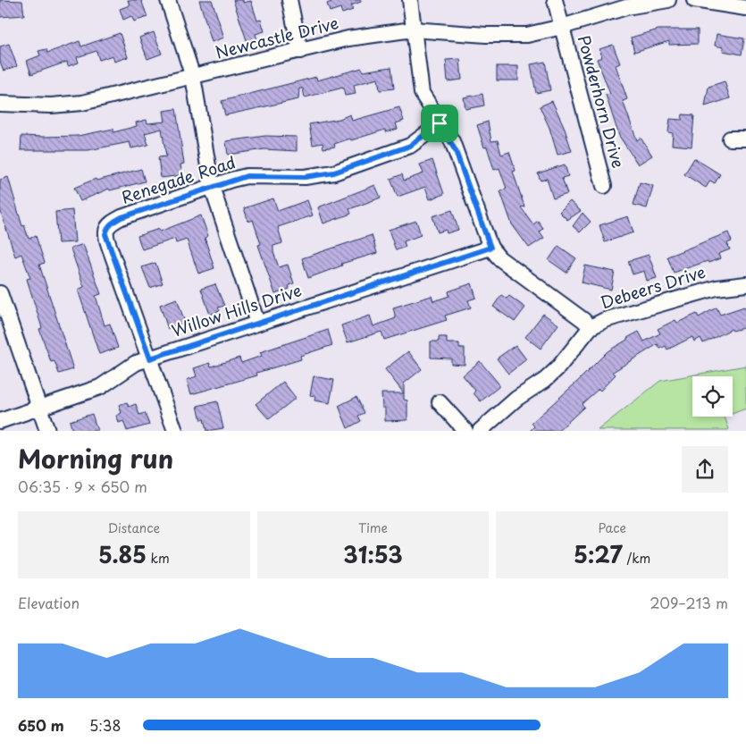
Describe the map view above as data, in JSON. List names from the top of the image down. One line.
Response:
{"streets":{"street":["Newcastle Drive","Powderhorn Drive","Renegade Road","Debeers Drive","Willow Hills Drive"]},"crossings":[["Newcastle Drive","Powderhorn Drive"],["Renegade Road","Willow Hills Drive"]],"page":{"heading":["Morning run","06:35 · 9 × 650 m"],"stats":[["Distance","5.85 km"],["Time","31:53"],["Pace","5:27 /km"]],"chart":["Elevation","209–213 m"],"list":[{"name":"650 m","note":"5:38"}]}}
